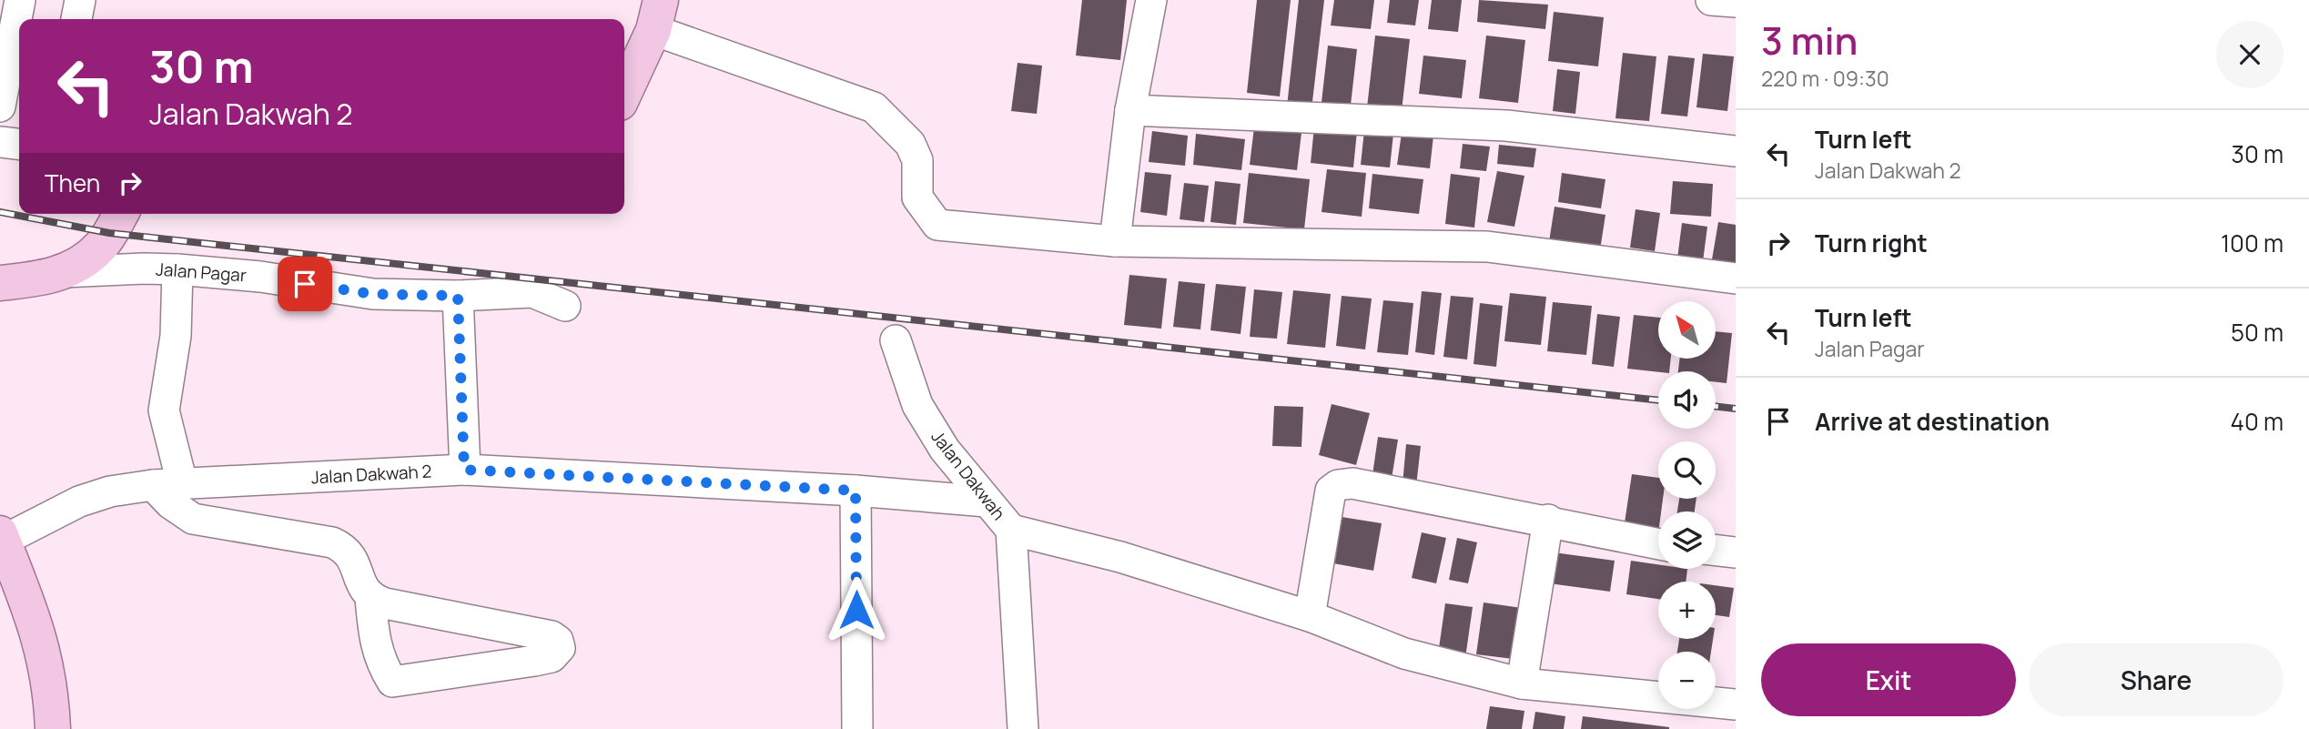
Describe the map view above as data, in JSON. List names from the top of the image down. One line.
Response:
{"streets":{"street":["Jalan Pagar","Jalan Dakwah 2","Jalan Dakwah"]},"crossings":[["Jalan Dakwah 2","Jalan Dakwah"]],"north":"top left","page":{"heading":["3 min","220 m · 09:30"],"turn":["30 m","Jalan Dakwah 2"],"list":[{"name":"Turn left","note":"Jalan Dakwah 2","value":"30 m"},{"name":"Turn right","value":"100 m"},{"name":"Turn left","note":"Jalan Pagar","value":"50 m"},{"name":"Arrive at destination","value":"40 m"}],"then":"Then","map_buttons":["+","−"],"buttons":["Exit","Share"]}}
